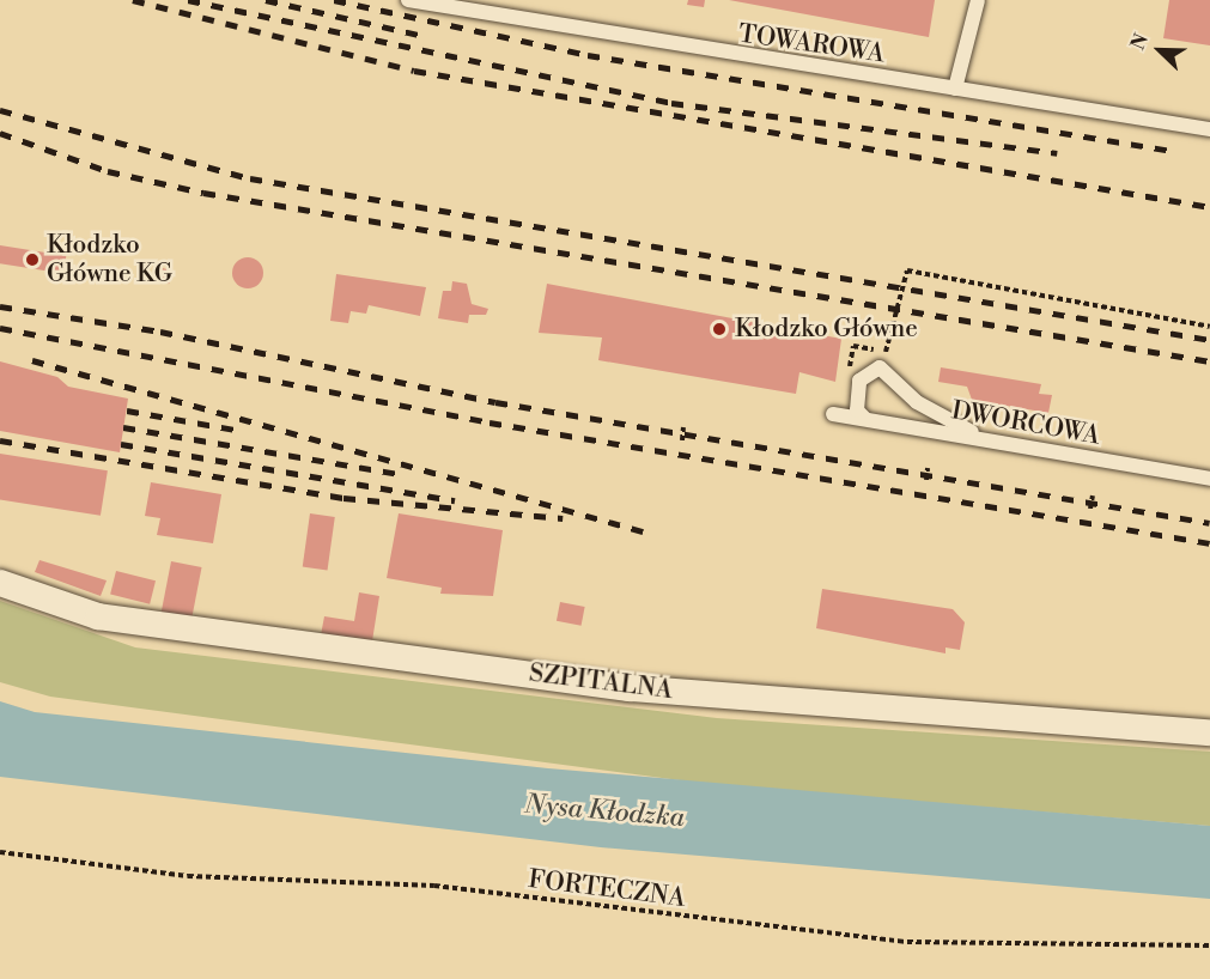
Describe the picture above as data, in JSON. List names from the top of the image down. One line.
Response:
{"streets":{"street":["SZPITALNA"],"lane":["TOWAROWA","DWORCOWA"],"path":["FORTECZNA"]},"water":["Nysa Kłodzka"],"places":["Kłodzko Główne KG","Kłodzko Główne"],"north":"top left"}
